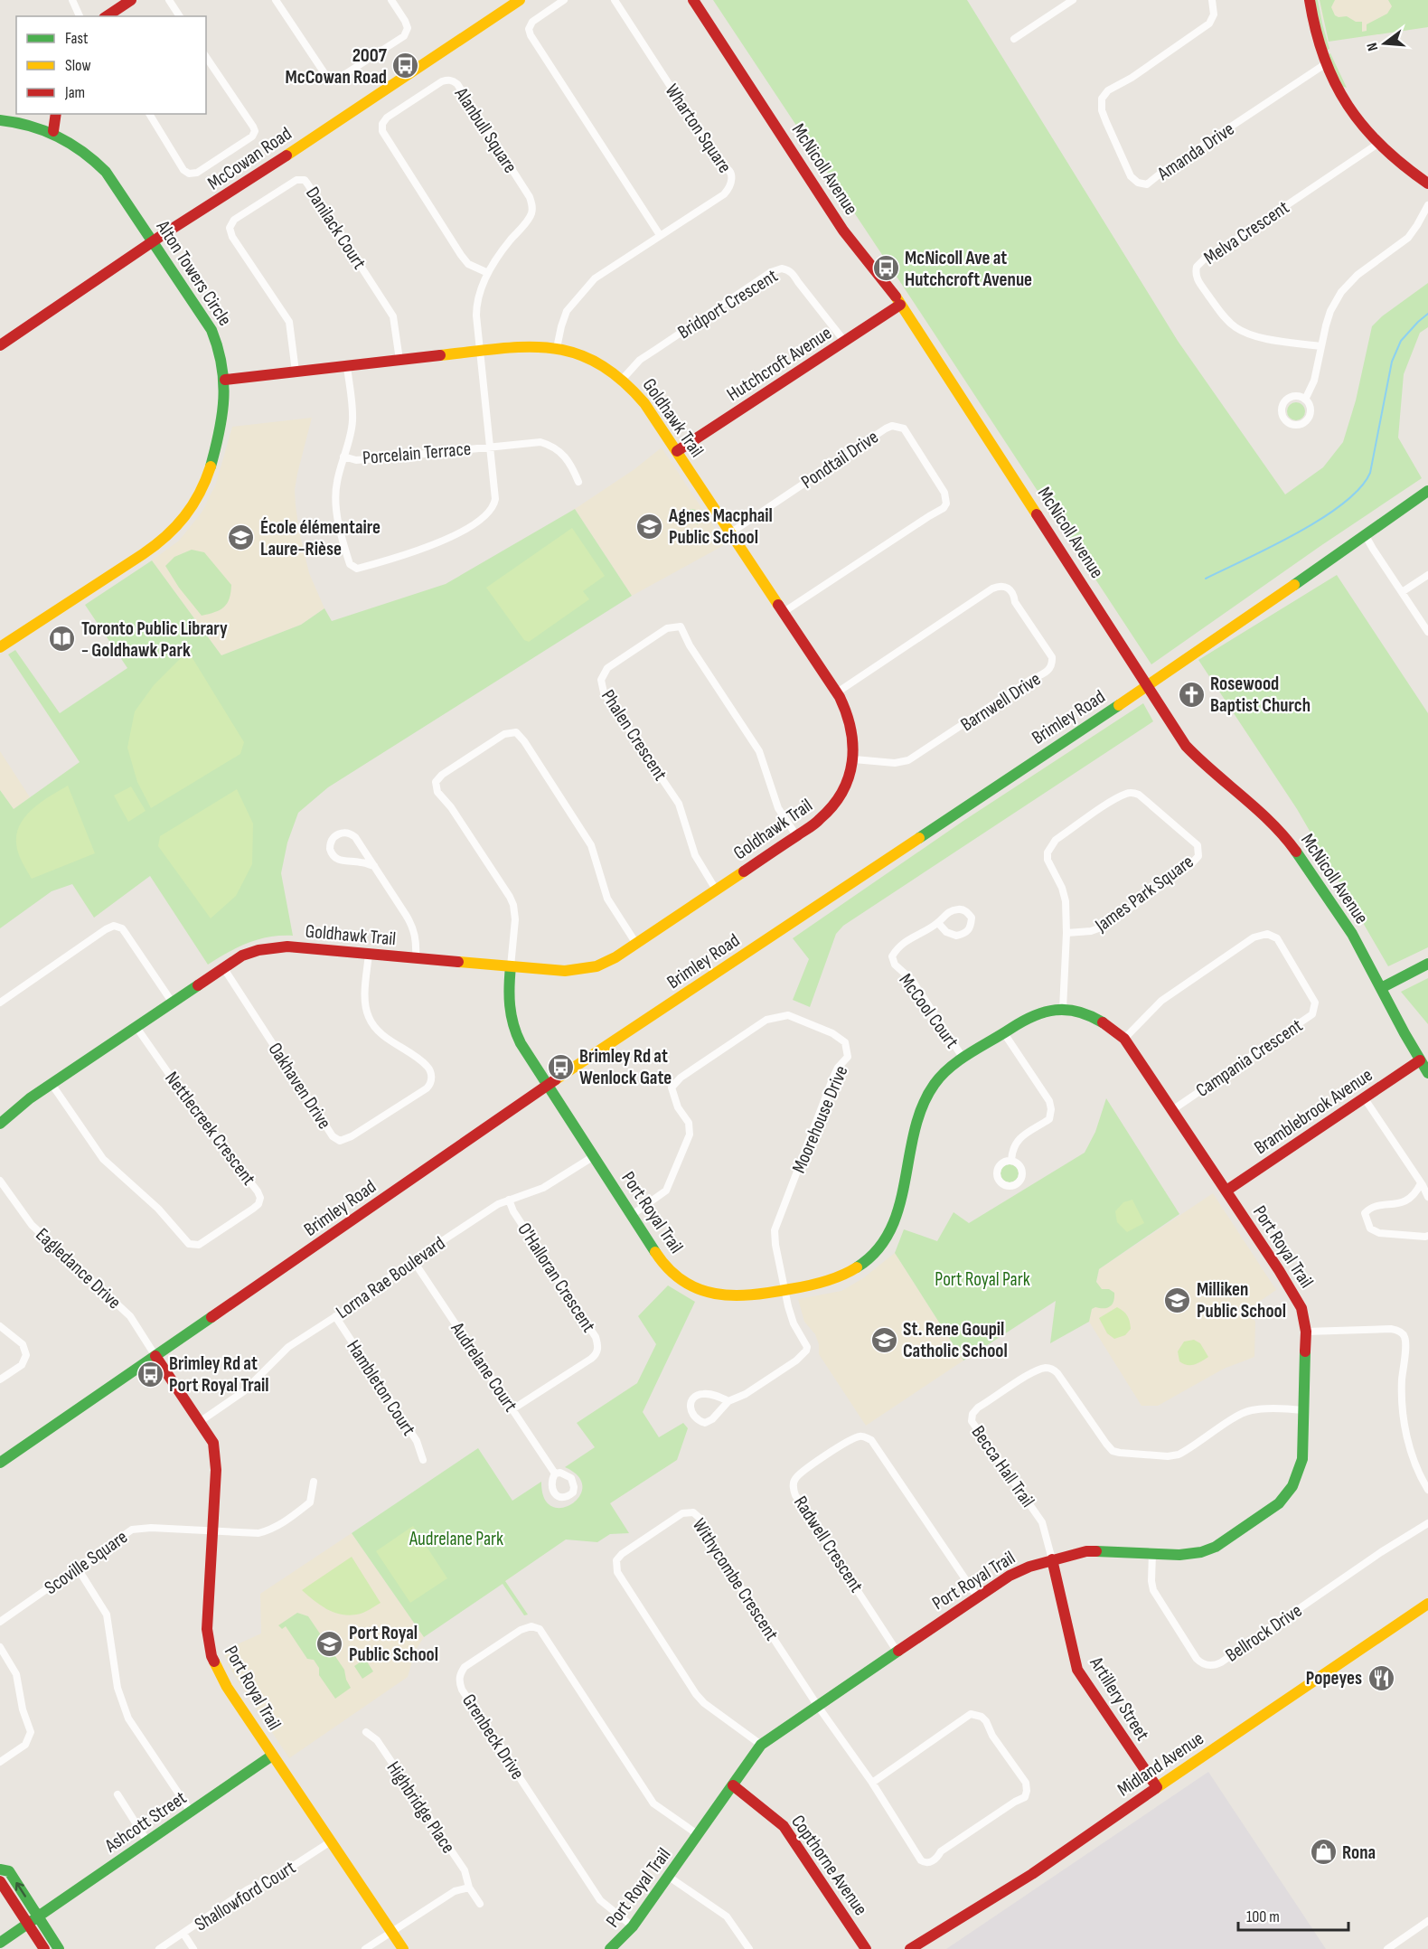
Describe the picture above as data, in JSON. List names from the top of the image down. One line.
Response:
{"streets":{"street":["Wharton Square","Alanbull Square","Amanda Drive","McCowan Road","McNicoll Avenue","Danilack Court","Melva Crescent","Alton Towers Circle","Bridport Crescent","Hutchcroft Avenue","Goldhawk Trail","Porcelain Terrace","Pondtail Drive","Barnwell Drive","Brimley Road","Phalen Crescent","James Park Square","McCool Court","Campania Crescent","Oakhaven Drive","Bramblebrook Avenue","Moorehouse Drive","Nettlecreek Crescent","Port Royal Trail","Eagledance Drive","Lorna Rae Boulevard","O'Halloran Crescent","Audrelane Court","Hambleton Court","Becca Hall Trail","Radwell Crescent","Scoville Square","Withycombe Crescent","Bellrock Drive","Artillery Street","Grenbeck Drive","Midland Avenue","Highbridge Place","Ashcott Street","Copthorne Avenue","Shallowford Court"]},"crossings":[["Wharton Square","Goldhawk Trail"],["Alanbull Square","Goldhawk Trail"],["Alanbull Square","Porcelain Terrace"],["McCowan Road","Alton Towers Circle"],["McNicoll Avenue","Hutchcroft Avenue"],["McNicoll Avenue","Brimley Road"],["McNicoll Avenue","Bramblebrook Avenue"],["Danilack Court","Goldhawk Trail"],["Alton Towers Circle","Goldhawk Trail"],["Bridport Crescent","Hutchcroft Avenue"],["Bridport Crescent","Goldhawk Trail"],["Hutchcroft Avenue","Goldhawk Trail"],["Goldhawk Trail","Pondtail Drive"],["Goldhawk Trail","Barnwell Drive"],["Goldhawk Trail","Phalen Crescent"],["Goldhawk Trail","Oakhaven Drive"],["Goldhawk Trail","Nettlecreek Crescent"],["Goldhawk Trail","Port Royal Trail"],["Brimley Road","Port Royal Trail"],["Brimley Road","Eagledance Drive"],["James Park Square","Port Royal Trail"],["McCool Court","Port Royal Trail"],["Campania Crescent","Port Royal Trail"],["Bramblebrook Avenue","Port Royal Trail"],["Moorehouse Drive","Port Royal Trail"],["Port Royal Trail","Eagledance Drive"],["Port Royal Trail","Lorna Rae Boulevard"],["Port Royal Trail","Becca Hall Trail"],["Port Royal Trail","Radwell Crescent"],["Port Royal Trail","Scoville Square"],["Port Royal Trail","Withycombe Crescent"],["Port Royal Trail","Bellrock Drive"],["Port Royal Trail","Artillery Street"],["Port Royal Trail","Grenbeck Drive"],["Port Royal Trail","Ashcott Street"],["Port Royal Trail","Copthorne Avenue"],["Port Royal Trail","Shallowford Court"],["Lorna Rae Boulevard","O'Halloran Crescent"],["Lorna Rae Boulevard","Audrelane Court"],["Lorna Rae Boulevard","Hambleton Court"],["O'Halloran Crescent","Audrelane Court"],["Becca Hall Trail","Artillery Street"],["Artillery Street","Midland Avenue"]],"parks":["Port Royal Park","Audrelane Park"],"places":{"bus stop":["2007 McCowan Road","McNicoll Ave at Hutchcroft Avenue","Brimley Rd at Wenlock Gate","Brimley Rd at Port Royal Trail"],"school or university":["Agnes Macphail Public School","École élémentaire Laure-Rièse","Milliken Public School","St. Rene Goupil Catholic School","Port Royal Public School"],"library":["Toronto Public Library - Goldhawk Park"],"church":["Rosewood Baptist Church"],"restaurant":["Popeyes"],"shop":["Rona"]},"legend":["Fast","Slow","Jam"],"scale_bar":"100 m","north":"left"}
